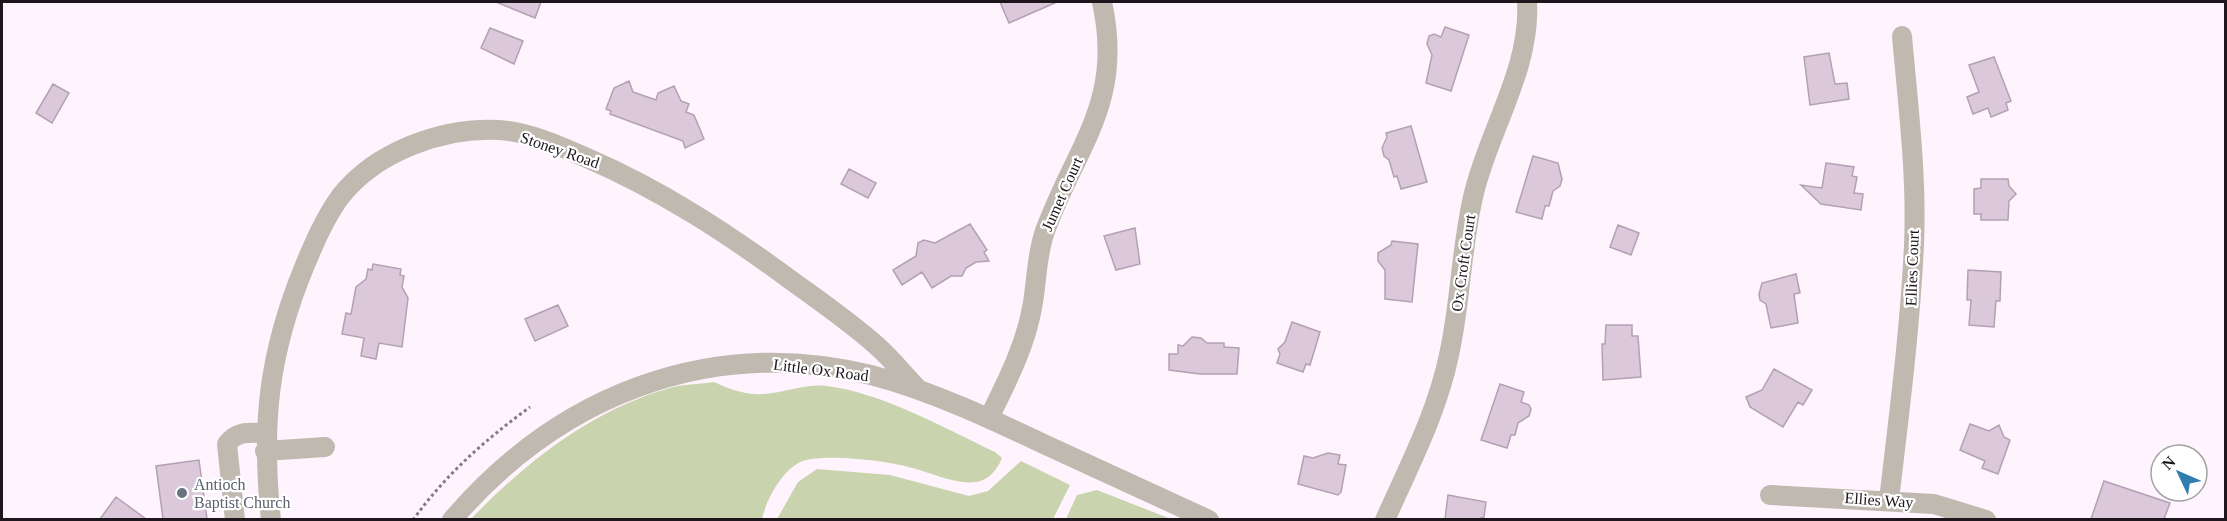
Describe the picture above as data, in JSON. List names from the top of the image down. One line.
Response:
{"streets":{"street":["Stoney Road","Jumet Court","Ox Croft Court","Ellies Court","Little Ox Road","Ellies Way"]},"crossings":[["Stoney Road","Little Ox Road"],["Jumet Court","Little Ox Road"],["Ellies Court","Ellies Way"]],"places":["Antioch Baptist Church"],"north":"top left"}
